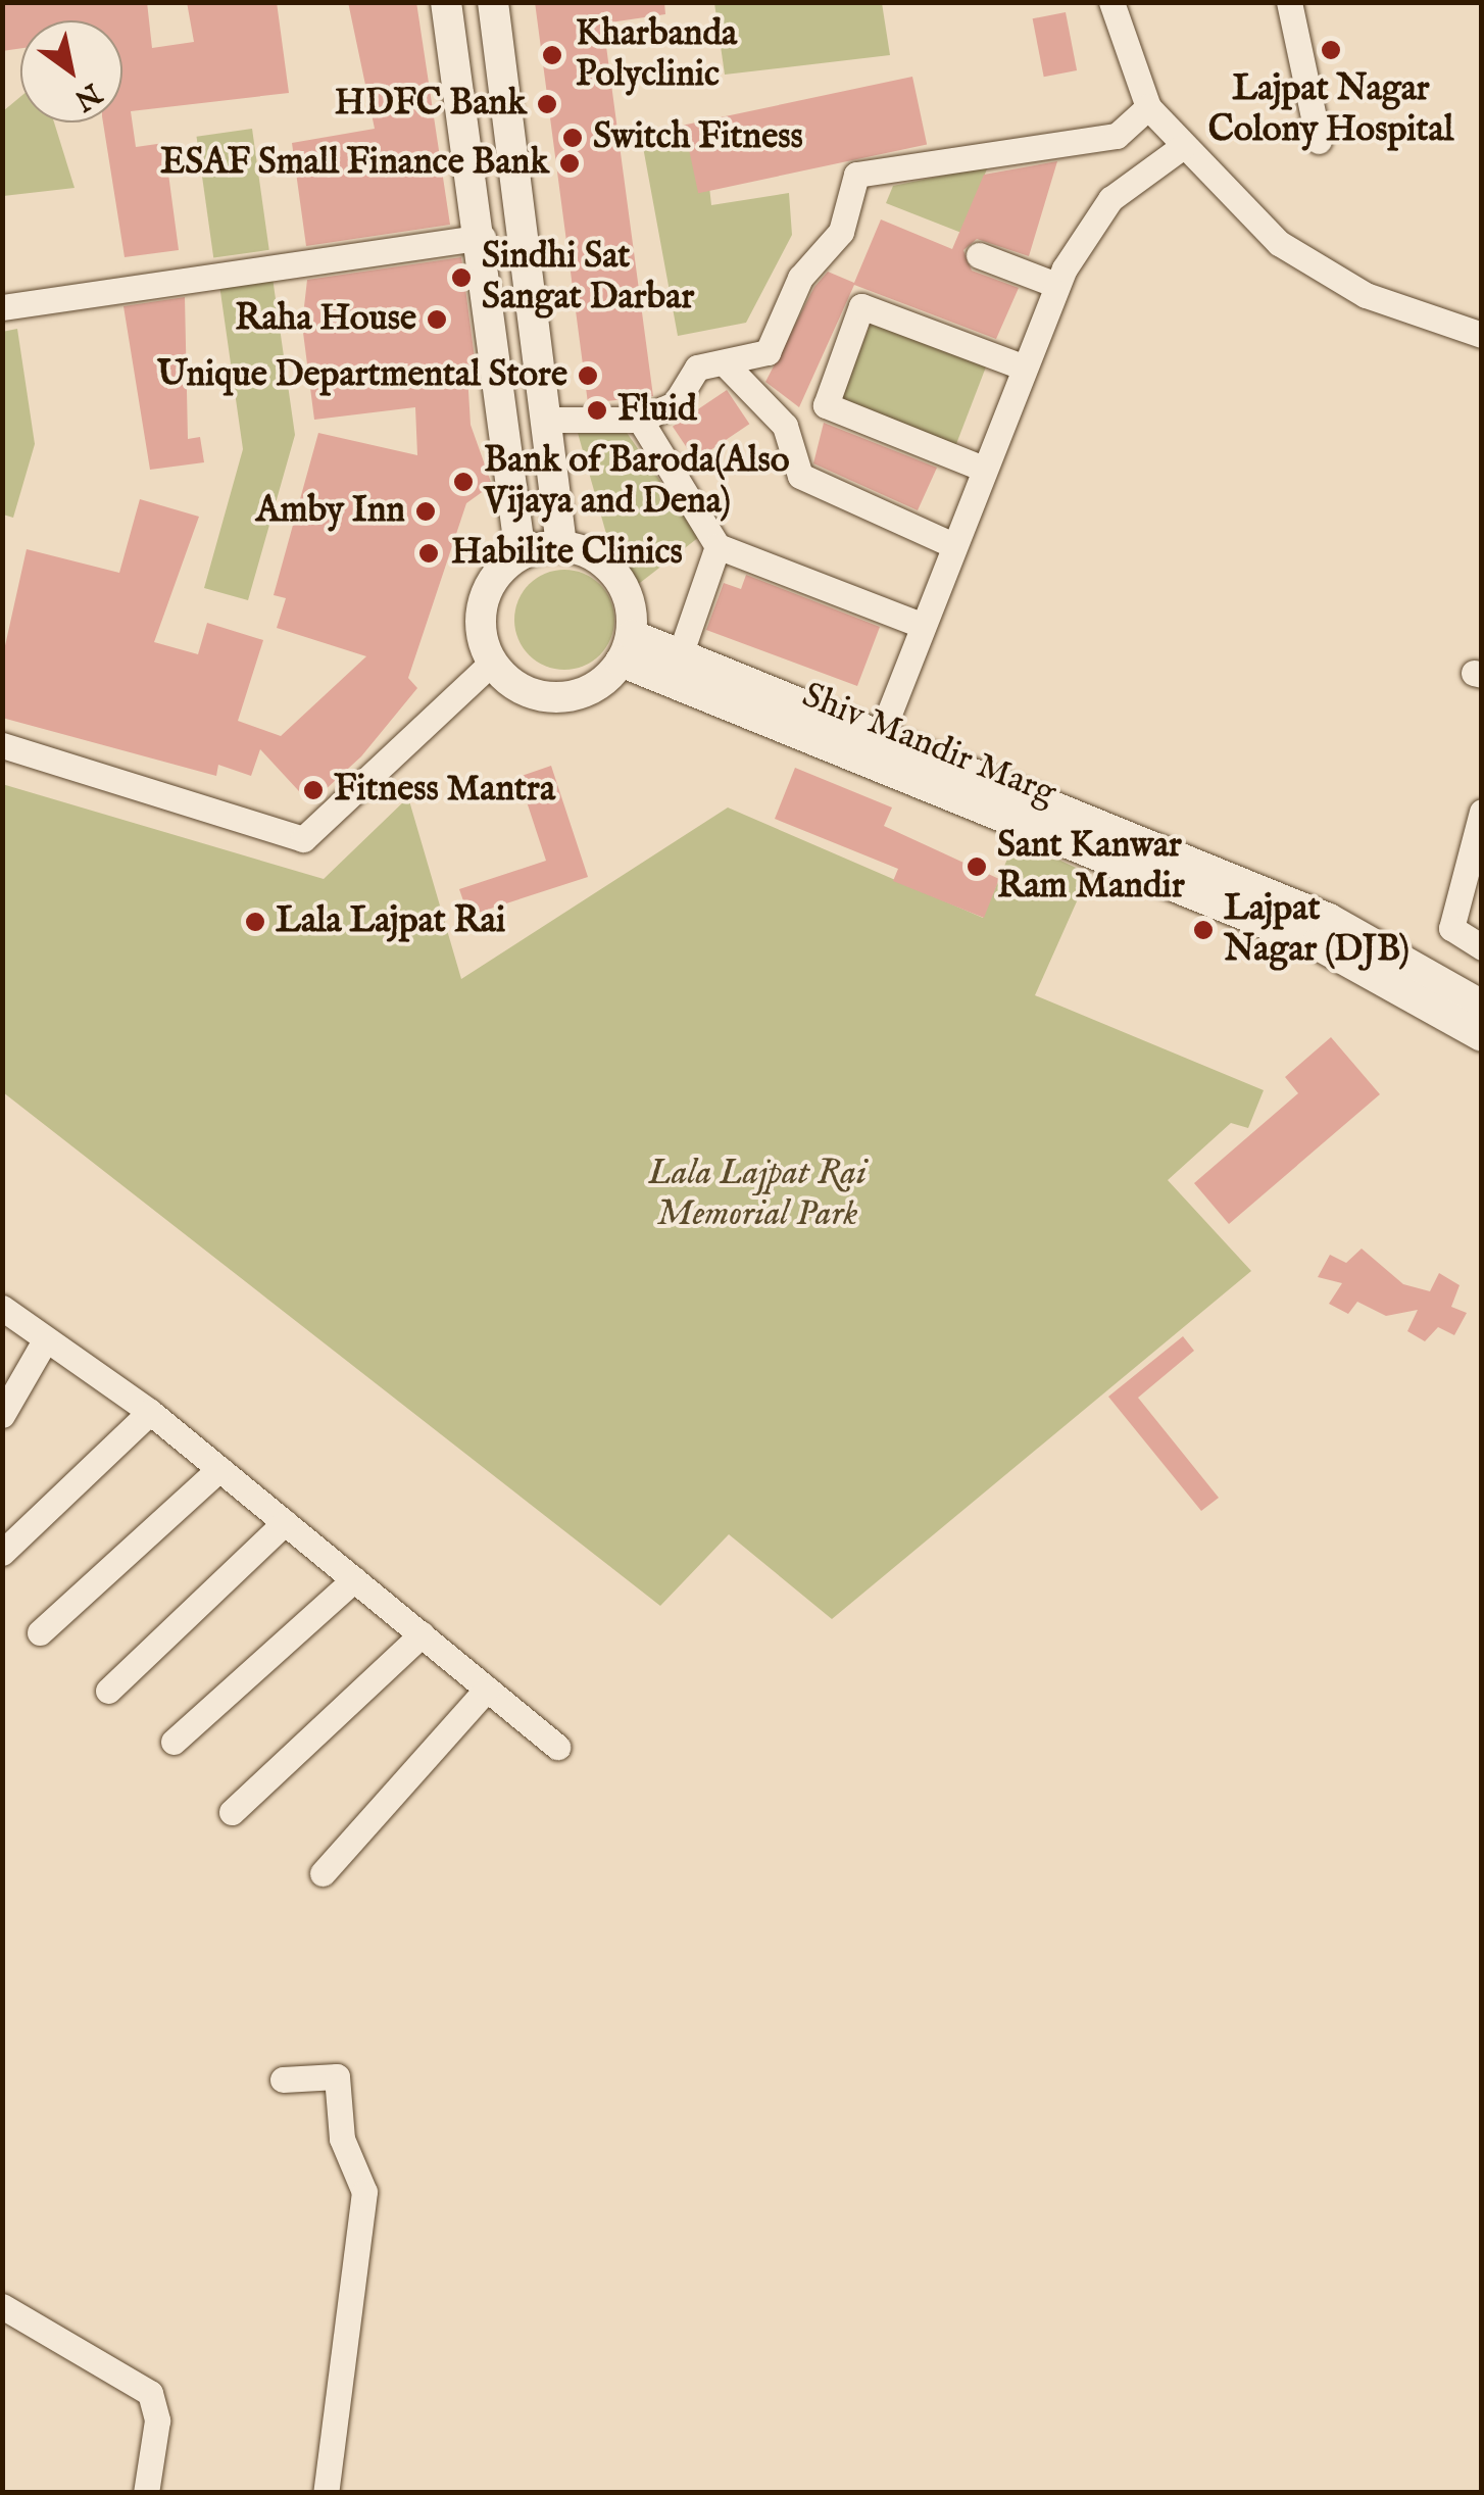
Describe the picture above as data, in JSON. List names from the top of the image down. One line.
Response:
{"streets":{"street":["Shiv Mandir Marg"]},"parks":["Lala Lajpat Rai Memorial Park"],"places":["Lajpat Nagar Colony Hospital","Kharbanda Polyclinic","HDFC Bank","Switch Fitness","ESAF Small Finance Bank","Sindhi Sat Sangat Darbar","Raha House","Unique Departmental Store","Fluid","Bank of Baroda(Also Vijaya and Dena)","Amby Inn","Habilite Clinics","Fitness Mantra","Sant Kanwar Ram Mandir","Lala Lajpat Rai","Lajpat Nagar (DJB)"],"north":"bottom right"}
